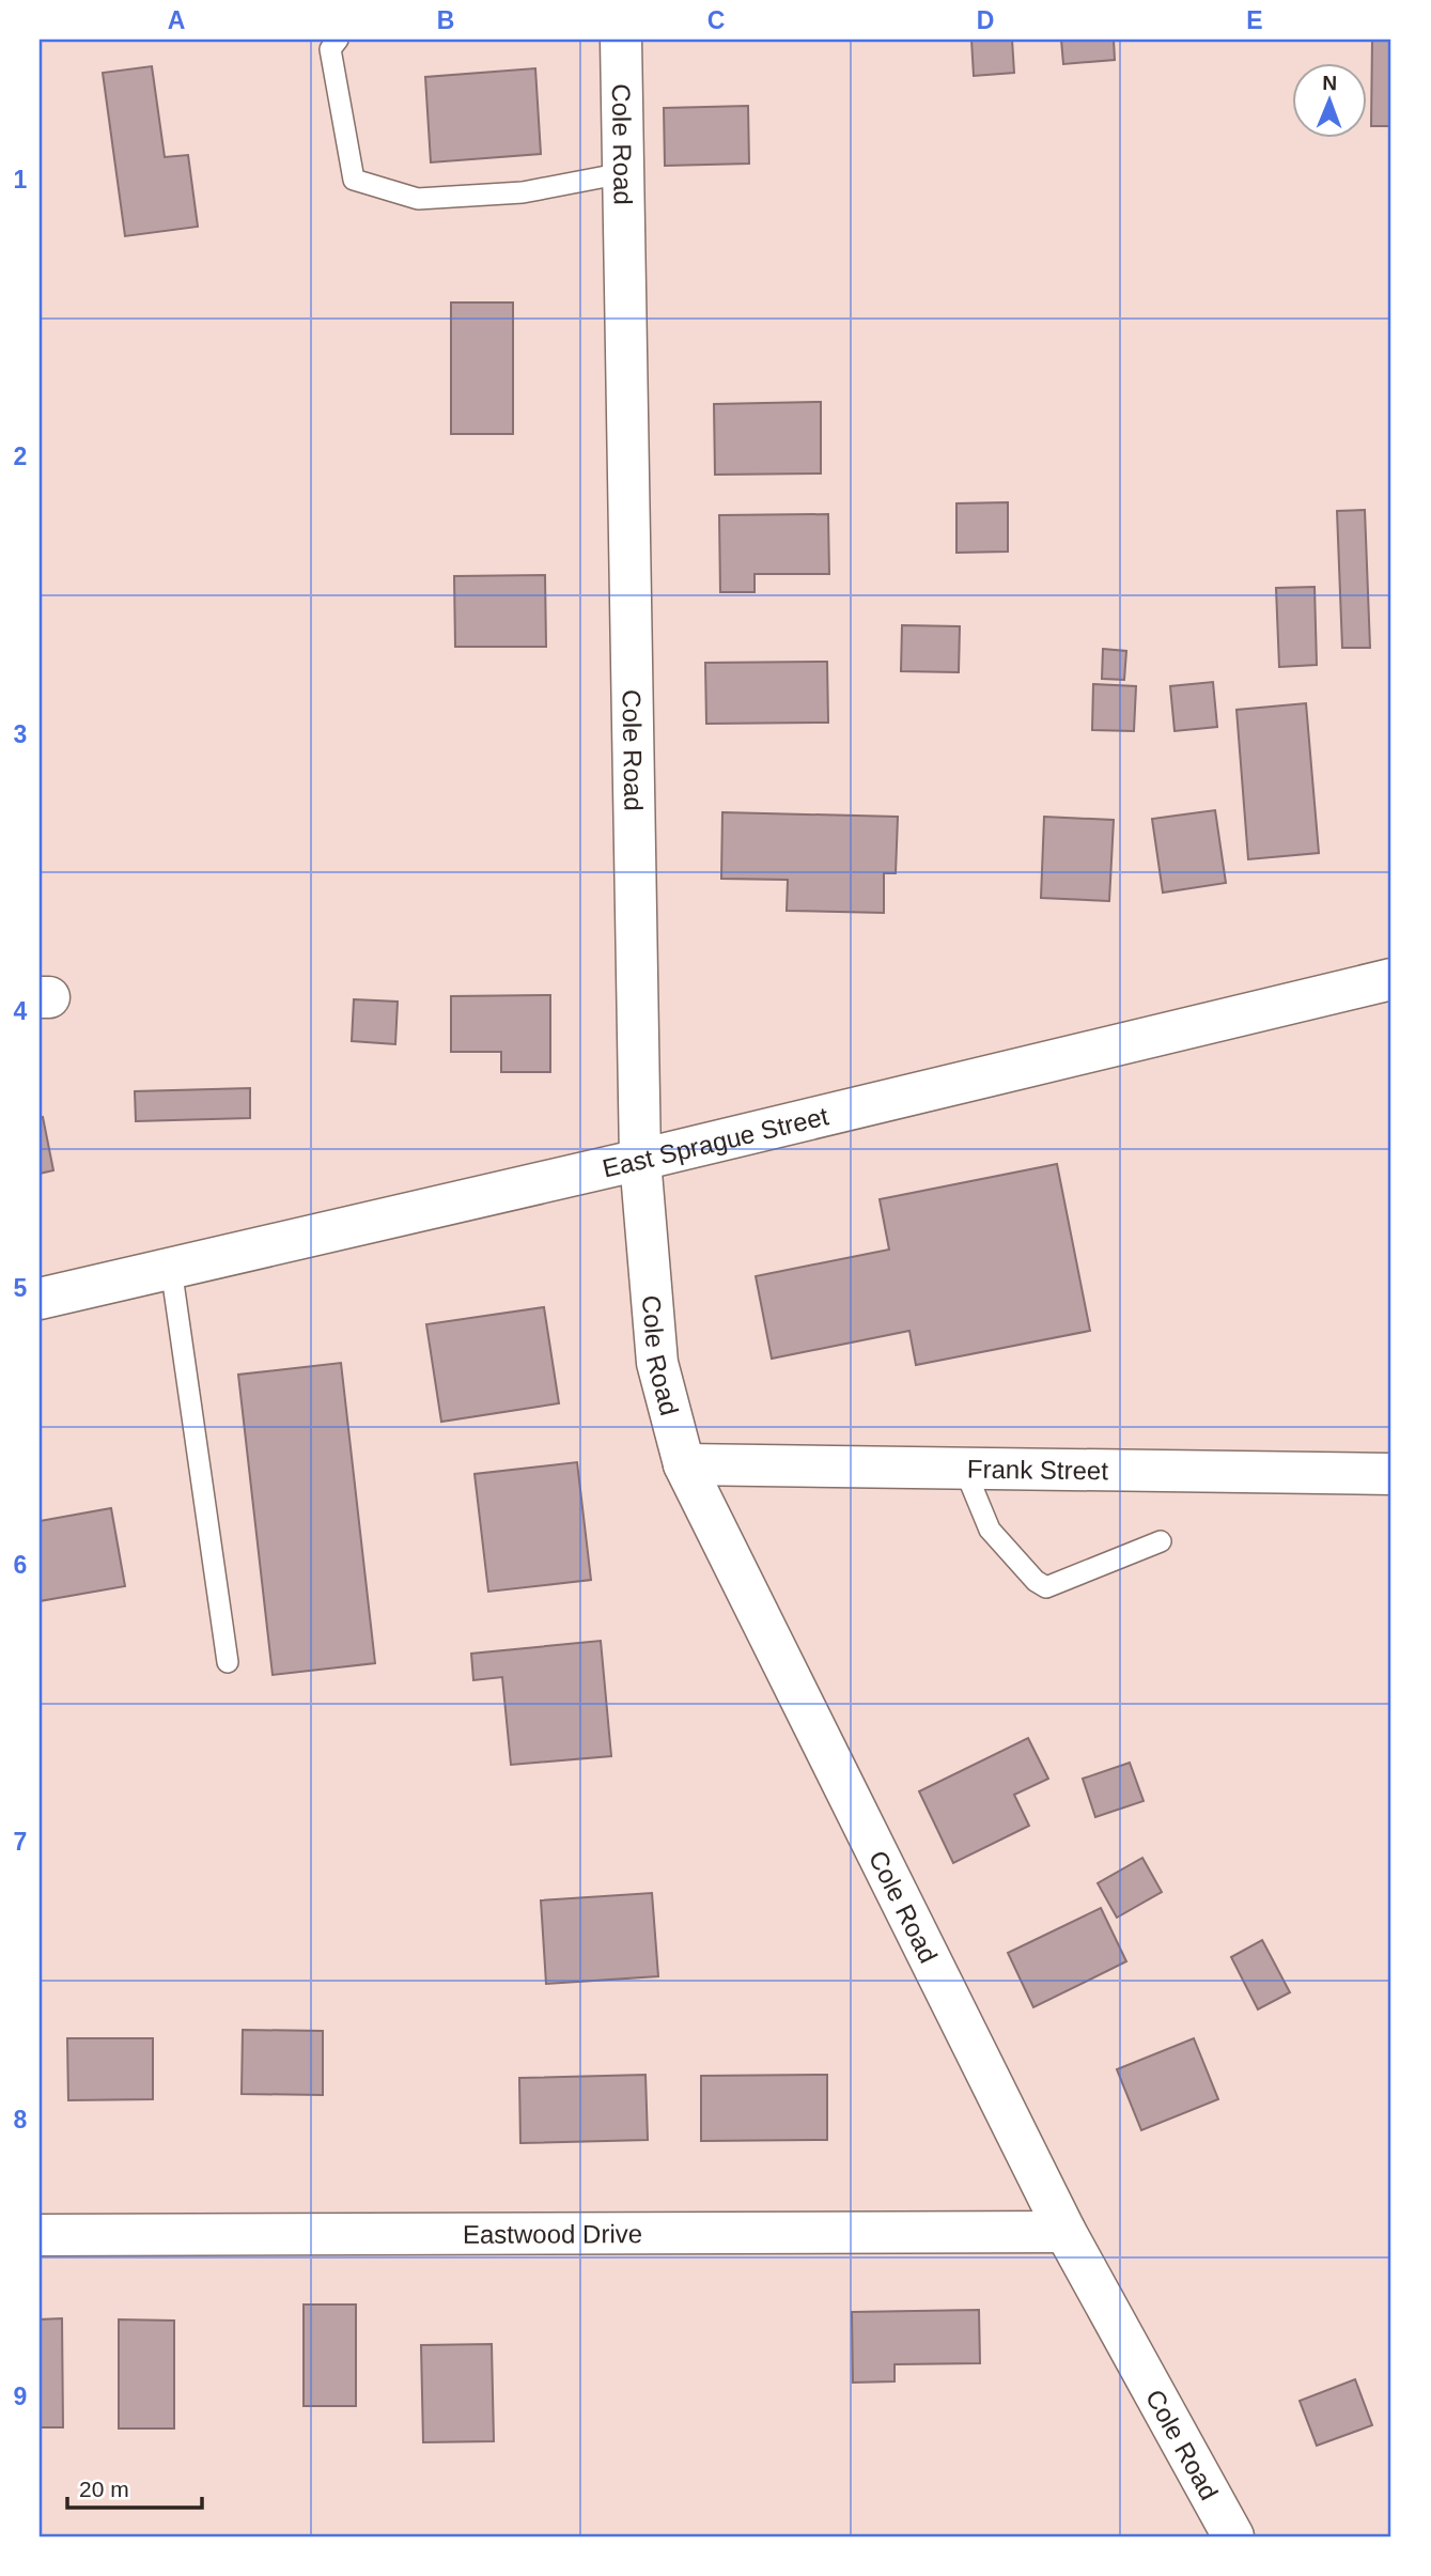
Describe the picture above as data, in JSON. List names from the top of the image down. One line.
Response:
{"streets":{"street":["Cole Road","East Sprague Street","Frank Street","Eastwood Drive"]},"crossings":[["Cole Road","East Sprague Street"],["Cole Road","Frank Street"],["Cole Road","Eastwood Drive"]],"scale_bar":"20 m","north":"top","grid":{"columns":["A","B","C","D","E"],"rows":["1","2","3","4","5","6","7","8","9"]}}
